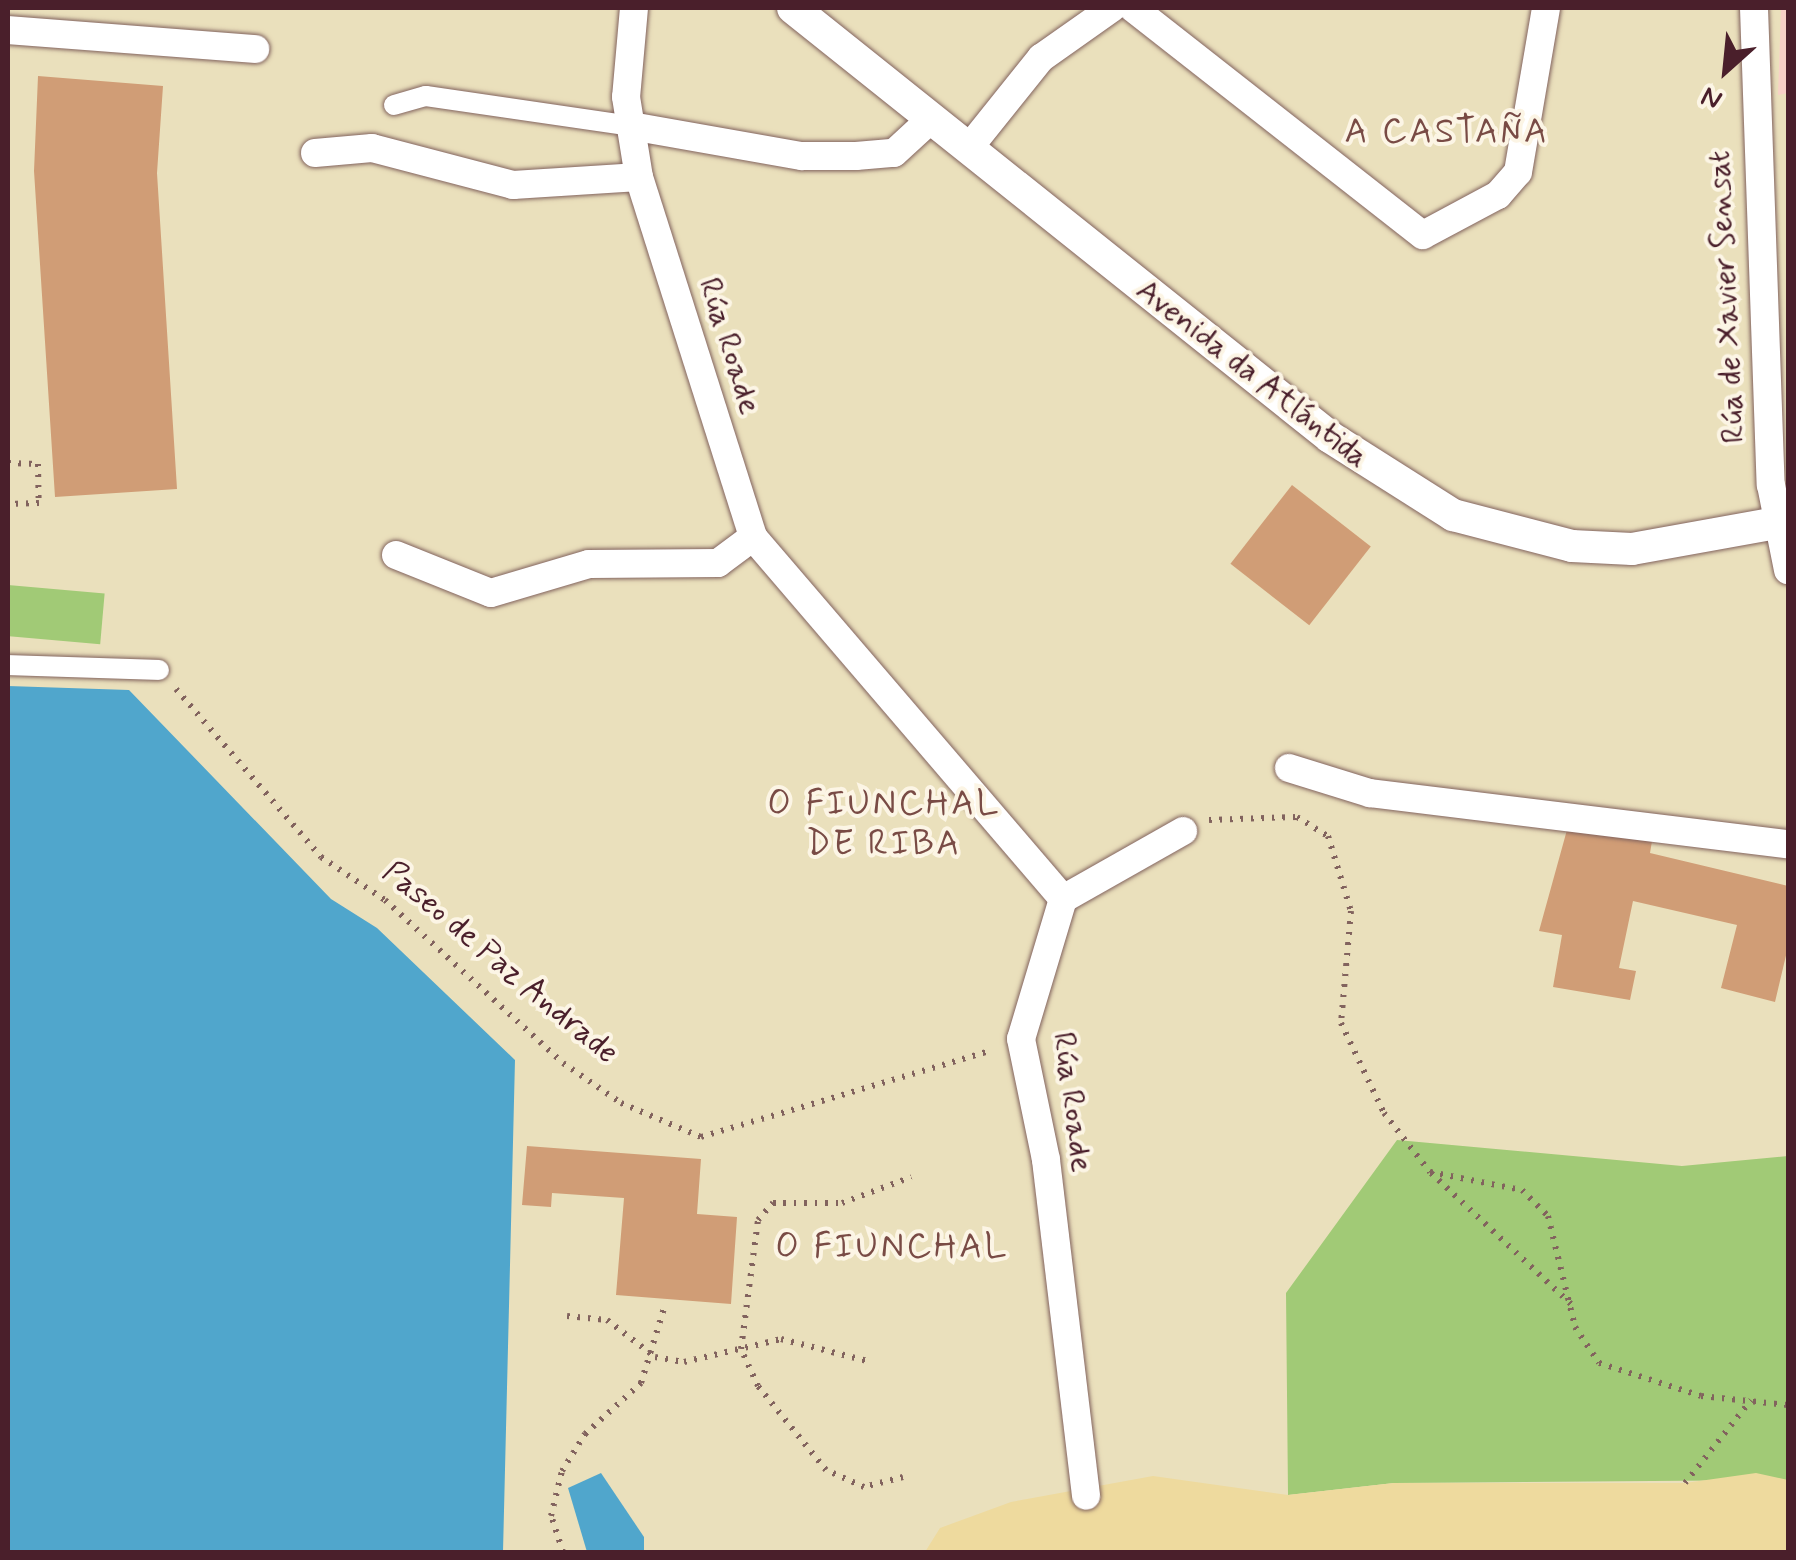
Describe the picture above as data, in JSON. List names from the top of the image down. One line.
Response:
{"streets":{"street":["Rúa de Xavier Sensat","Rúa Roade","Avenida da Atlántida"],"path":["Paseo de Paz Andrade"]},"crossings":[["Rúa de Xavier Sensat","Avenida da Atlántida"],["Rúa Roade","Paseo de Paz Andrade"]],"districts":["A CASTAÑA","O FIUNCHAL DE RIBA","O FIUNCHAL"],"north":"bottom left"}
